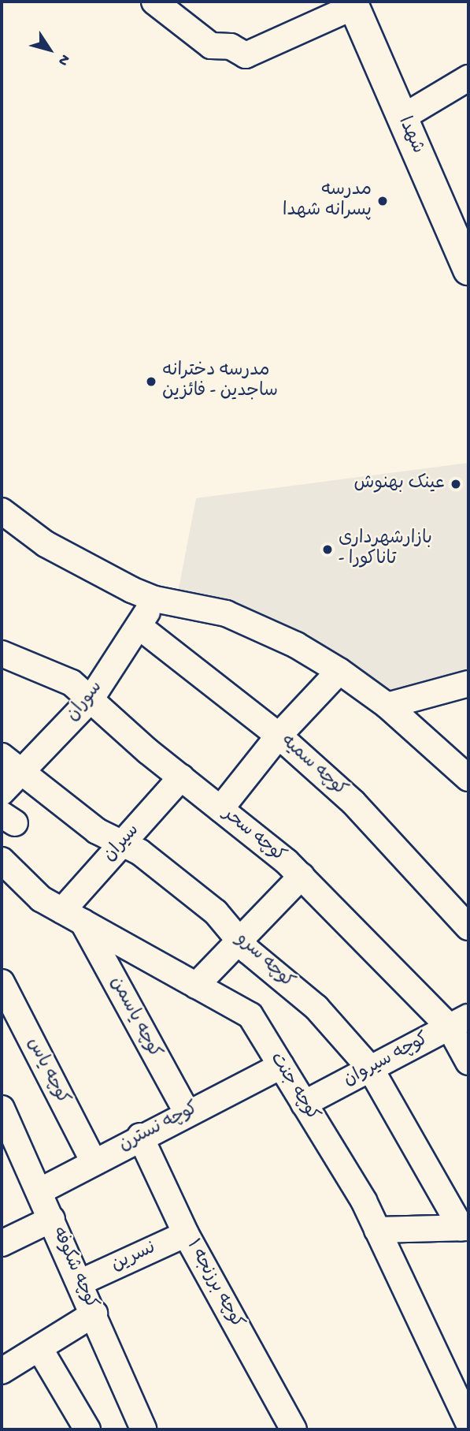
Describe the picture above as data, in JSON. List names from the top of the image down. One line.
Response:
{"streets":{"main road":["شهدا"],"street":["سوران","کوچه سمیه","کوچه سحر","سیران","کوچه سرو","کوچه یاسمن","کوچه سیروان","کوچه یاس","کوچه جنت","کوچه نسترن","نسرین","کوچه شکوفه","کوچه برزنجه ۱"]},"crossings":[["سوران","کوچه سمیه"],["سوران","کوچه سحر"],["سوران","کوچه سرو"],["کوچه سحر","سیران"],["کوچه سحر","کوچه سیروان"],["سیران","کوچه سرو"],["سیران","کوچه یاسمن"],["سیران","کوچه جنت"],["کوچه سرو","کوچه سیروان"],["کوچه یاسمن","کوچه جنت"],["کوچه یاسمن","کوچه نسترن"],["کوچه سیروان","کوچه جنت"],["کوچه یاس","کوچه نسترن"],["کوچه جنت","کوچه نسترن"],["کوچه نسترن","کوچه شکوفه"],["کوچه نسترن","کوچه برزنجه ۱"],["نسرین","کوچه شکوفه"],["نسرین","کوچه برزنجه ۱"]],"places":["مدرسه پسرانه شهدا","مدرسه دخترانه ساجدین - فائزین","عینک بهنوش","بازارشهرداری - تاناکورا"],"north":"bottom right"}
